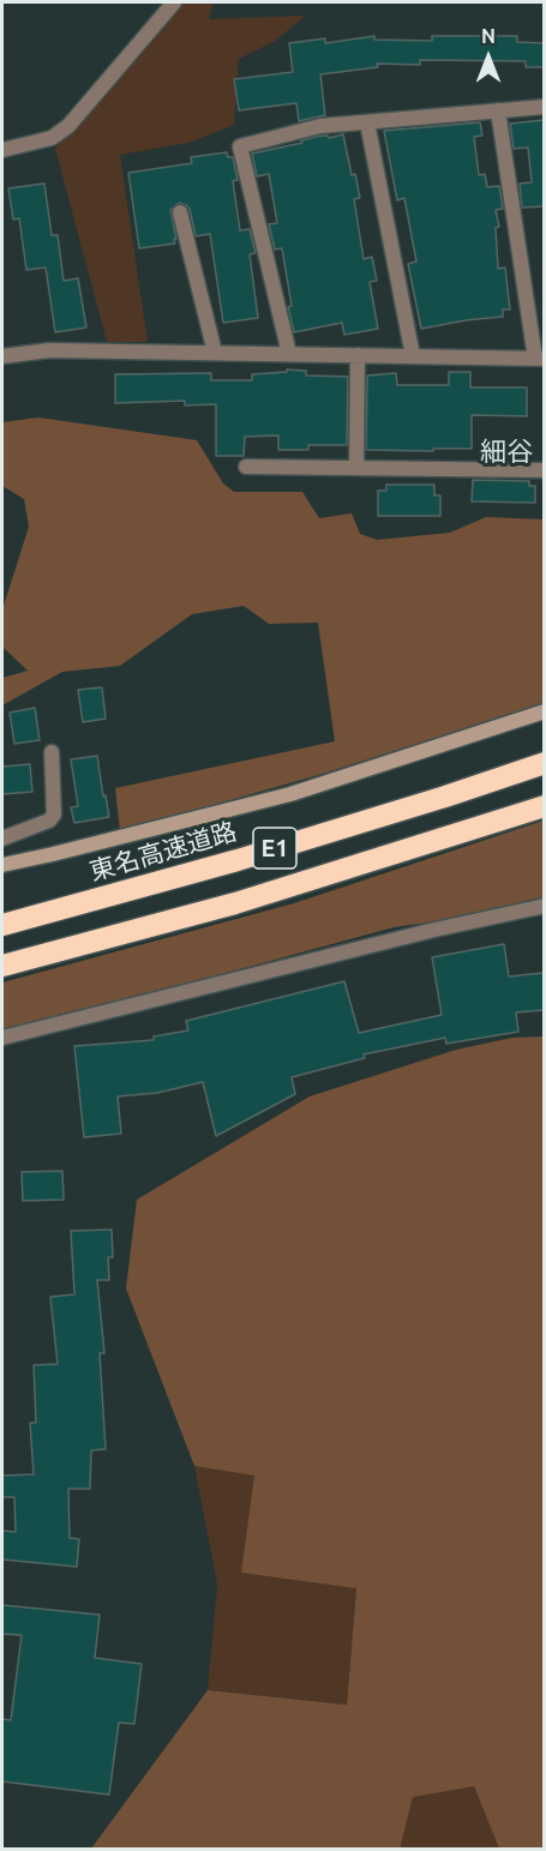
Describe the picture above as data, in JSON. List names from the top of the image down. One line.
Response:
{"streets":{"highway":["E1","東名高速道路"]},"districts":["細谷"],"north":"top"}
